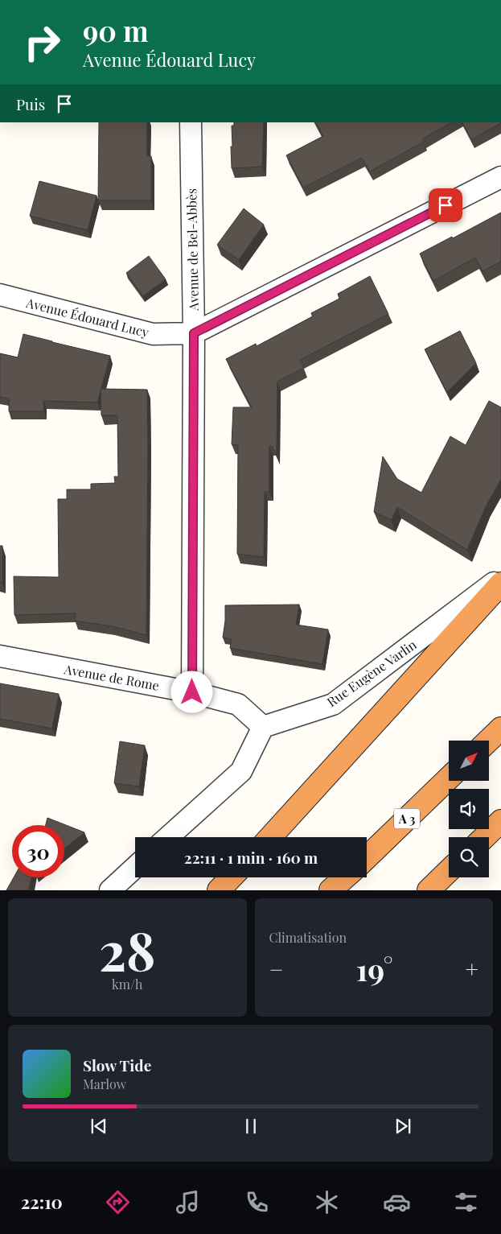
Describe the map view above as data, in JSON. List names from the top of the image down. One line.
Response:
{"streets":{"highway":["A 3"],"street":["Avenue de Bel-Abbès","Avenue Édouard Lucy","Rue Eugène Varlin","Avenue de Rome"]},"crossings":[["Avenue de Bel-Abbès","Avenue Édouard Lucy"],["Avenue de Bel-Abbès","Avenue de Rome"],["Rue Eugène Varlin","Avenue de Rome"]],"north":"top right","page":{"turn":["90 m","Avenue Édouard Lucy"],"then":"Puis","limit":"30","trip":"22:11 · 1 min · 160 m","tile":[["28","km/h"],"Climatisation"],"heat":["−","19°","+"],"song":["Slow Tide","Marlow"],"tabs":"22:10"}}
